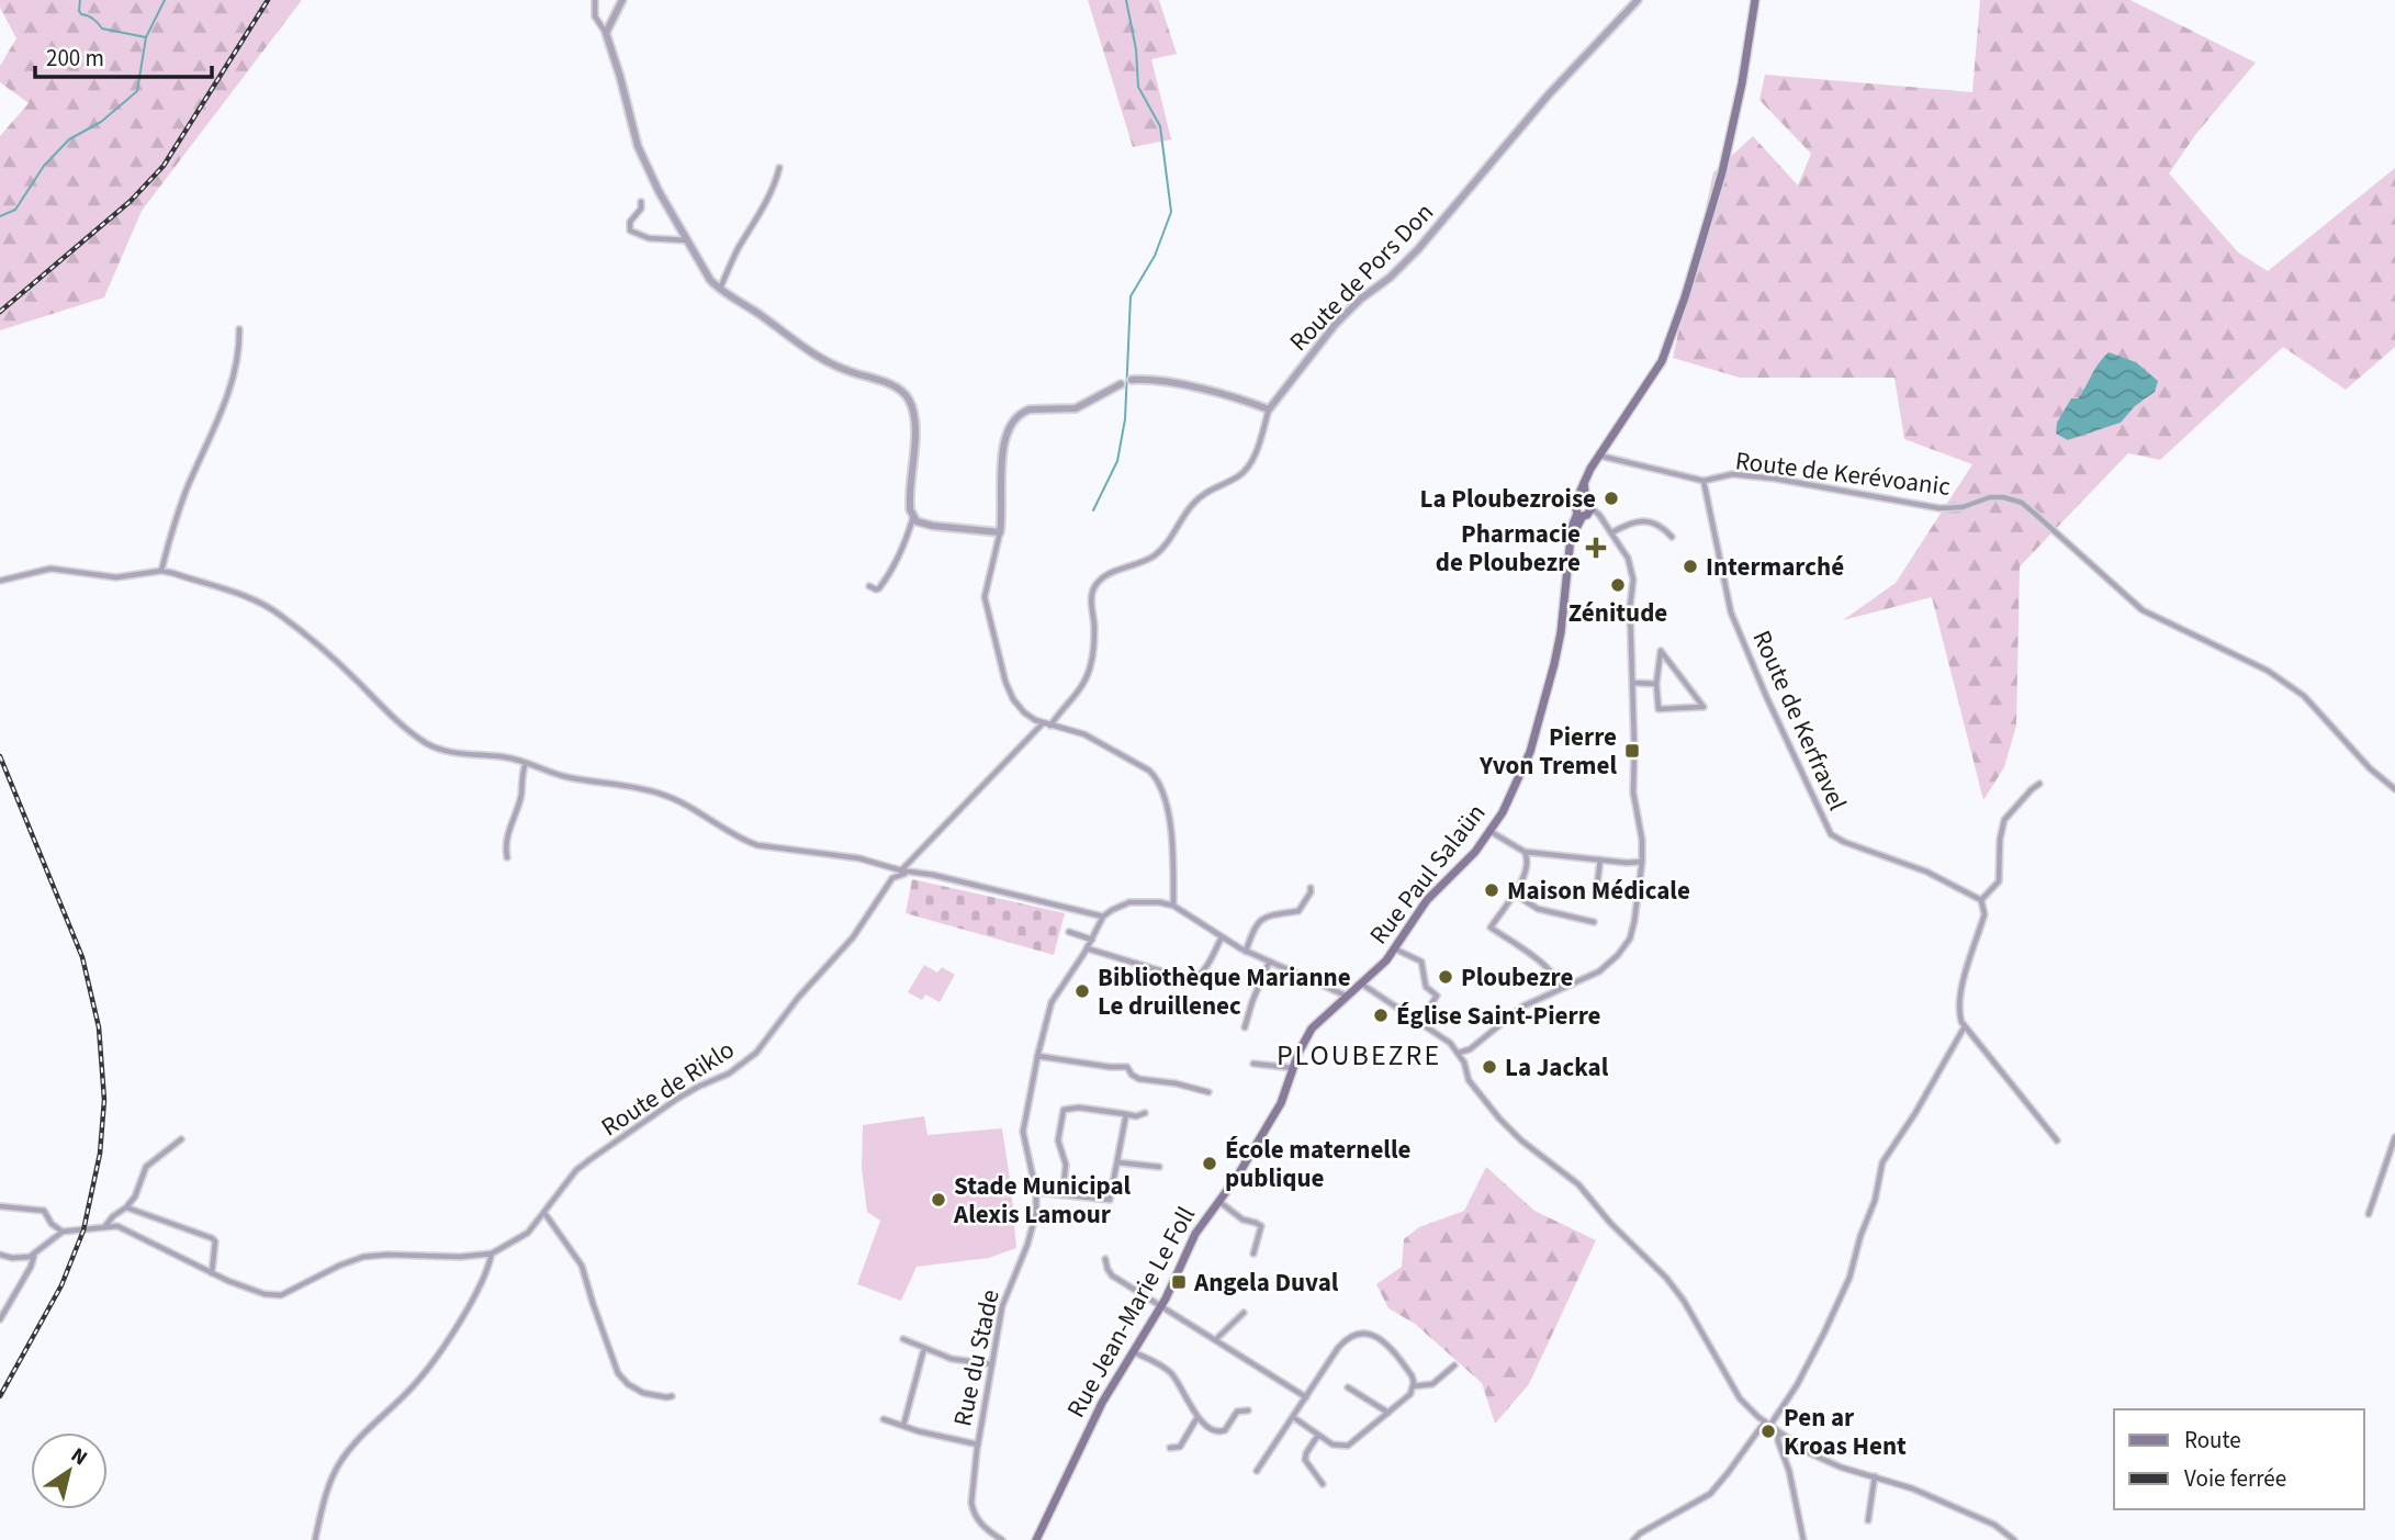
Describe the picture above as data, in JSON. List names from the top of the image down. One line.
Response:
{"streets":{"main road":["Rue Paul Salaün","Rue Jean-Marie Le Foll"],"street":["Route de Pors Don","Route de Kerévoanic","Route de Kerfravel","Route de Riklo","Rue du Stade"]},"crossings":[["Route de Kerévoanic","Route de Kerfravel"],["Rue Paul Salaün","Rue Jean-Marie Le Foll"]],"districts":["PLOUBEZRE"],"places":{"other":["La Ploubezroise","Intermarché","Zénitude","Maison Médicale","Ploubezre","Bibliothèque Marianne Le druillenec","Église Saint-Pierre","La Jackal","École maternelle publique","Stade Municipal Alexis Lamour","Pen ar Kroas Hent"],"health":["Pharmacie de Ploubezre"],"transit":["Pierre Yvon Tremel","Angela Duval"]},"legend":["Route","Voie ferrée"],"scale_bar":"200 m","north":"top right"}
